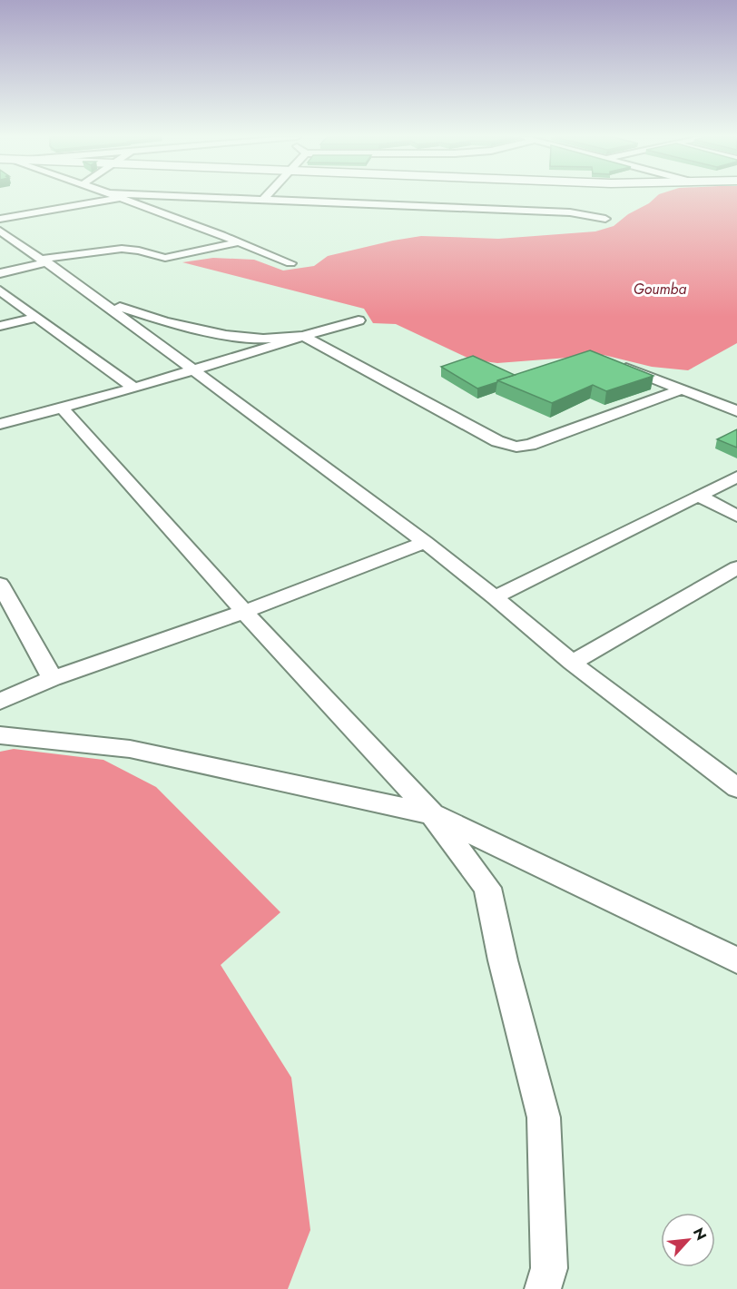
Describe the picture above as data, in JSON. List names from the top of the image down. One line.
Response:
{"water":["Goumba"],"north":"top right"}
